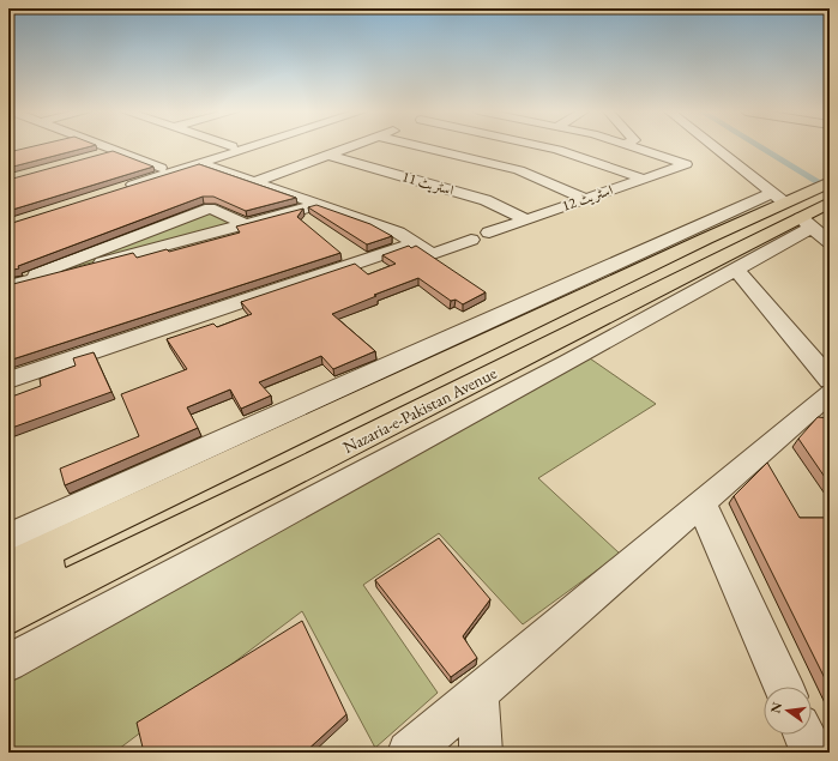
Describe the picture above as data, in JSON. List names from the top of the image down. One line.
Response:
{"streets":{"main road":["Nazaria-e-Pakistan Avenue"],"street":["اسٹریٹ 11","اسٹریٹ 12"]},"crossings":[["اسٹریٹ 11","اسٹریٹ 12"]],"north":"left"}
